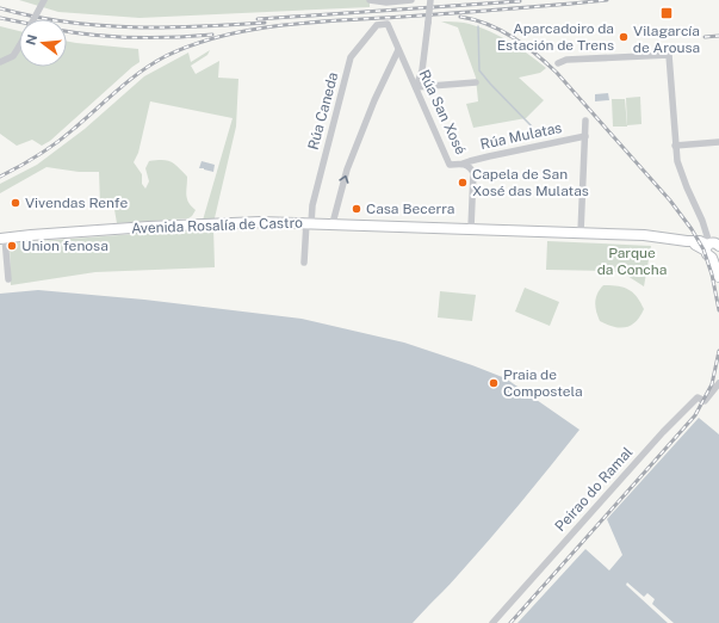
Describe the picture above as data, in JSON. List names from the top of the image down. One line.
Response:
{"streets":{"main road":["Avenida Rosalía de Castro"],"street":["Rúa Caneda","Rúa San Xosé","Rúa Mulatas","Peirao do Ramal"]},"crossings":[["Rúa Caneda","Rúa San Xosé"],["Rúa Caneda","Avenida Rosalía de Castro"],["Rúa San Xosé","Rúa Mulatas"],["Rúa San Xosé","Avenida Rosalía de Castro"]],"parks":["Parque da Concha"],"places":{"transit":["Vilagarcía de Arousa"],"other":["Aparcadoiro da Estación de Trens","Capela de San Xosé das Mulatas","Vivendas Renfe","Casa Becerra","Union fenosa","Praia de Compostela"]},"north":"left"}
